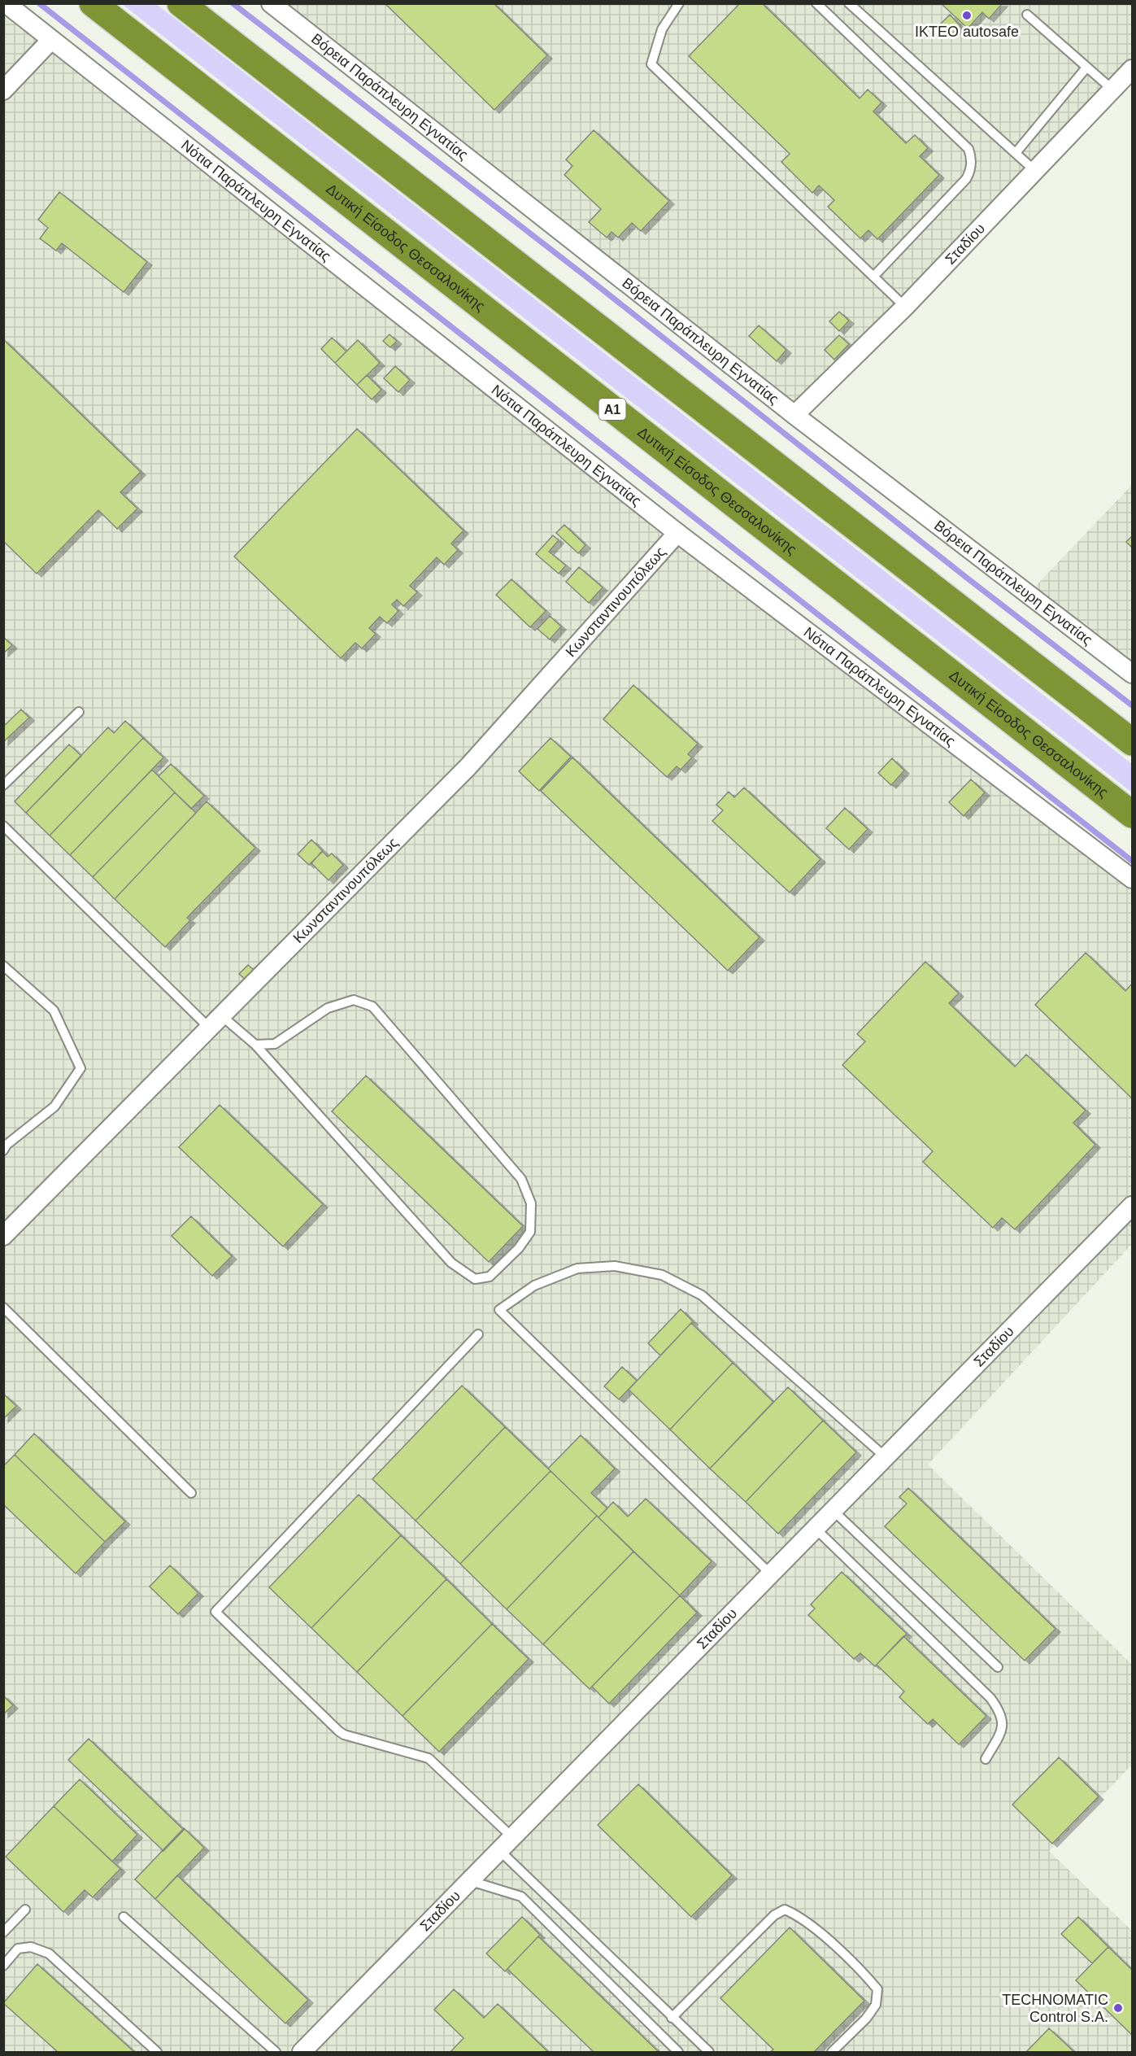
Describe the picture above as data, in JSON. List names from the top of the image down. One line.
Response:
{"streets":{"highway":["Δυτική Είσοδος Θεσσαλονίκης","Α1"],"street":["Βόρεια Παράπλευρη Εγνατίας","Νότια Παράπλευρη Εγνατίας","Σταδίου","Κωνσταντινουπόλεως"]},"crossings":[["Βόρεια Παράπλευρη Εγνατίας","Σταδίου"],["Νότια Παράπλευρη Εγνατίας","Κωνσταντινουπόλεως"]],"places":["ΙΚΤΕΟ autosafe","TECHNOMATIC Control S.A."]}
